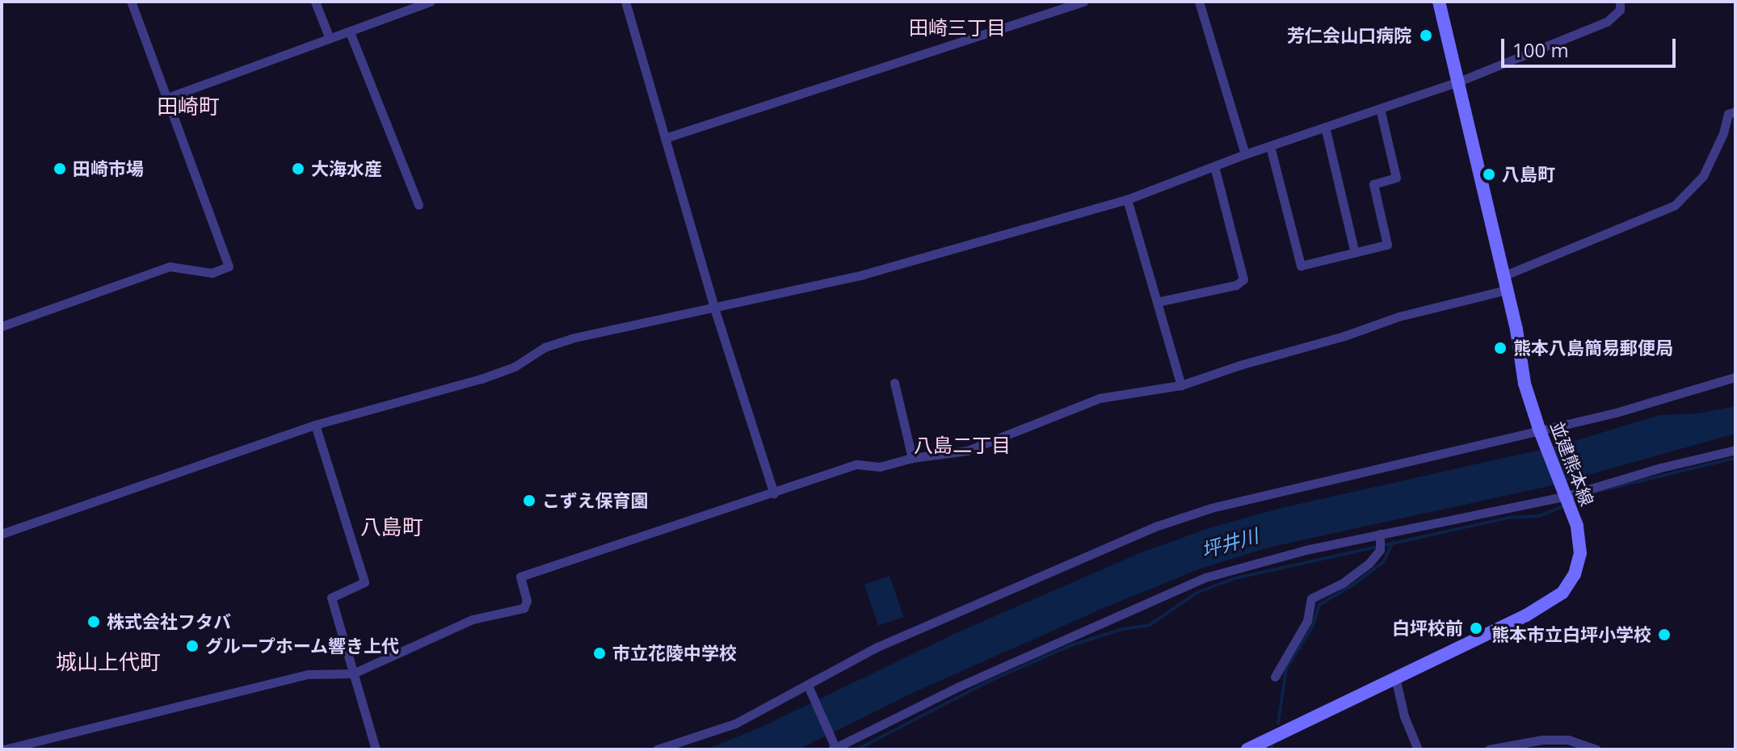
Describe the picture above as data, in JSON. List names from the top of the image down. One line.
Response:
{"streets":{"main road":["並建熊本線"]},"districts":["田崎三丁目","田崎町","八島二丁目","八島町","城山上代町"],"water":["坪井川"],"places":["芳仁会山口病院","田崎市場","大海水産","八島町","熊本八島簡易郵便局","こずえ保育園","株式会社フタバ","白坪校前","熊本市立白坪小学校","グループホーム響き上代","市立花陵中学校"],"scale_bar":"100 m"}
